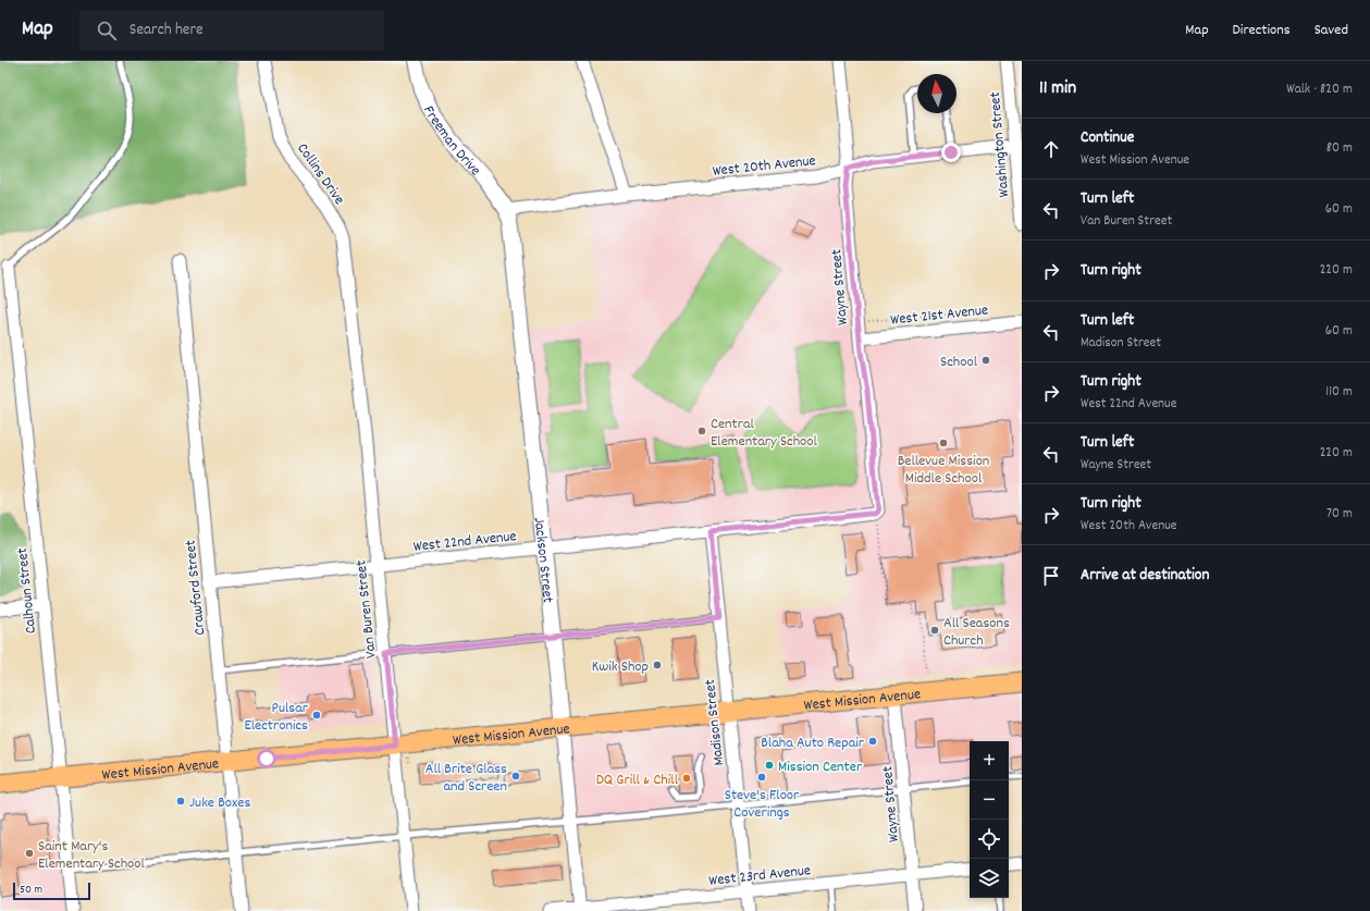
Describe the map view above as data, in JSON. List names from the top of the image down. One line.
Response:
{"streets":{"main road":["West Mission Avenue"],"street":["Freeman Drive","Washington Street","West 20th Avenue","Collins Drive","Wayne Street","West 21st Avenue","West 22nd Avenue","Jackson Street","Crawford Street","Calhoun Street","Van Buren Street","Madison Street","West 23rd Avenue"]},"crossings":[["Freeman Drive","West 20th Avenue"],["Freeman Drive","Jackson Street"],["Washington Street","West 20th Avenue"],["West 20th Avenue","Wayne Street"],["West 20th Avenue","Jackson Street"],["Collins Drive","Van Buren Street"],["Wayne Street","West 21st Avenue"],["Wayne Street","West 22nd Avenue"],["Wayne Street","West Mission Avenue"],["Wayne Street","West 23rd Avenue"],["West 22nd Avenue","Jackson Street"],["West 22nd Avenue","Crawford Street"],["West 22nd Avenue","Van Buren Street"],["West 22nd Avenue","Madison Street"],["Jackson Street","West Mission Avenue"],["Jackson Street","West 23rd Avenue"],["Crawford Street","West Mission Avenue"],["Calhoun Street","West Mission Avenue"],["Van Buren Street","West Mission Avenue"],["West Mission Avenue","Madison Street"],["Madison Street","West 23rd Avenue"]],"places":["School","Central Elementary School","Bellevue Mission Middle School","All Seasons Church","Kwik Shop","Pulsar Electronics","Blaha Auto Repair","Mission Center","All Brite Glass and Screen","Steve's Floor Coverings","DQ Grill & Chill","Juke Boxes","Saint Mary's Elementary School"],"scale_bar":"50 m","north":"top","page":{"header":"Map","search":"Search here","nav":["Map","Directions","Saved"],"heading":["11 min","Walk · 820 m"],"list":[["Continue","West Mission Avenue","80 m"],["Turn left","Van Buren Street","60 m"],["Turn right","220 m"],["Turn left","Madison Street","60 m"],["Turn right","West 22nd Avenue","110 m"],["Turn left","Wayne Street","220 m"],["Turn right","West 20th Avenue","70 m"],"Arrive at destination"],"map_buttons":["+","−"],"scale":"50 m"}}
